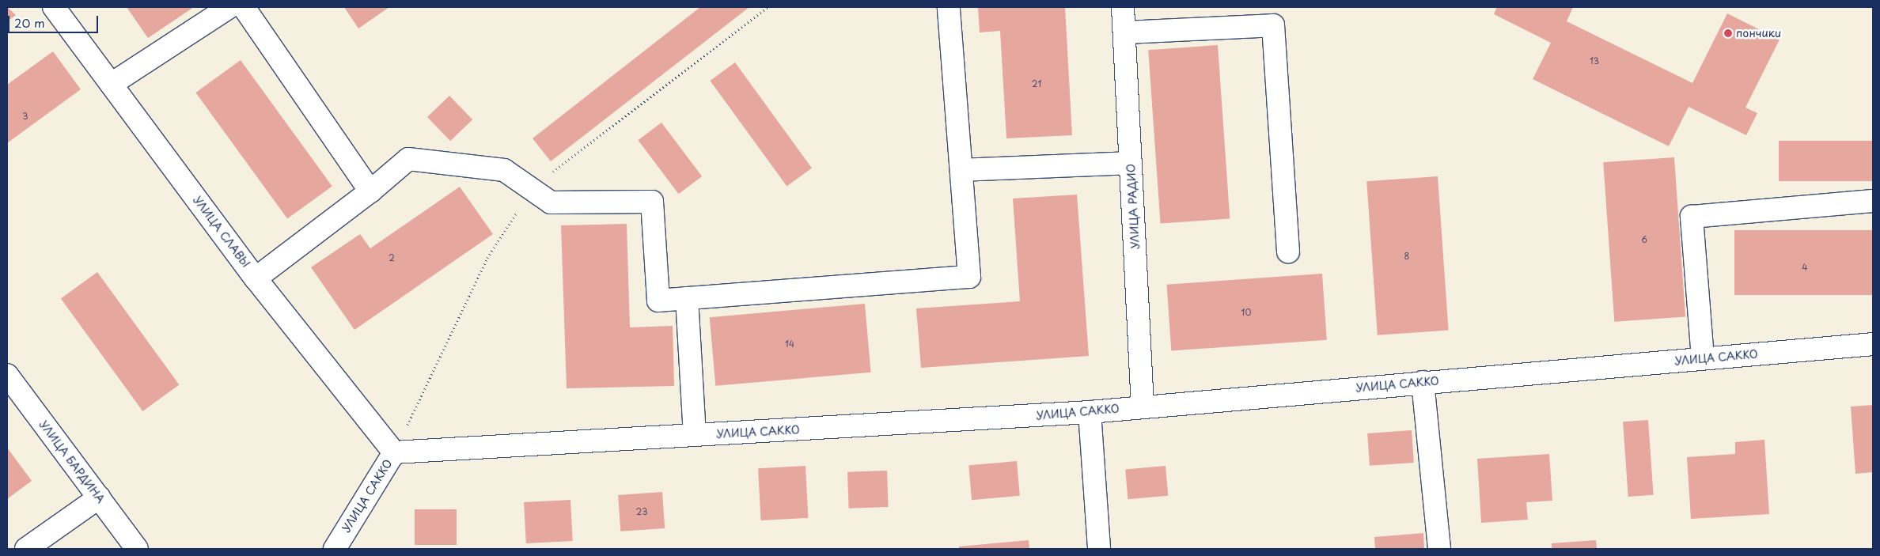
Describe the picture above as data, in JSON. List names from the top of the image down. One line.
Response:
{"streets":{"street":["УЛИЦА РАДИО","УЛИЦА СЛАВЫ","УЛИЦА САККО","УЛИЦА БАРДИНА"]},"crossings":[["УЛИЦА РАДИО","УЛИЦА САККО"],["УЛИЦА СЛАВЫ","УЛИЦА САККО"]],"places":["пончики"],"house_numbers":["13","21","3","6","8","2","4","10","14","23"],"scale_bar":"20 m"}
